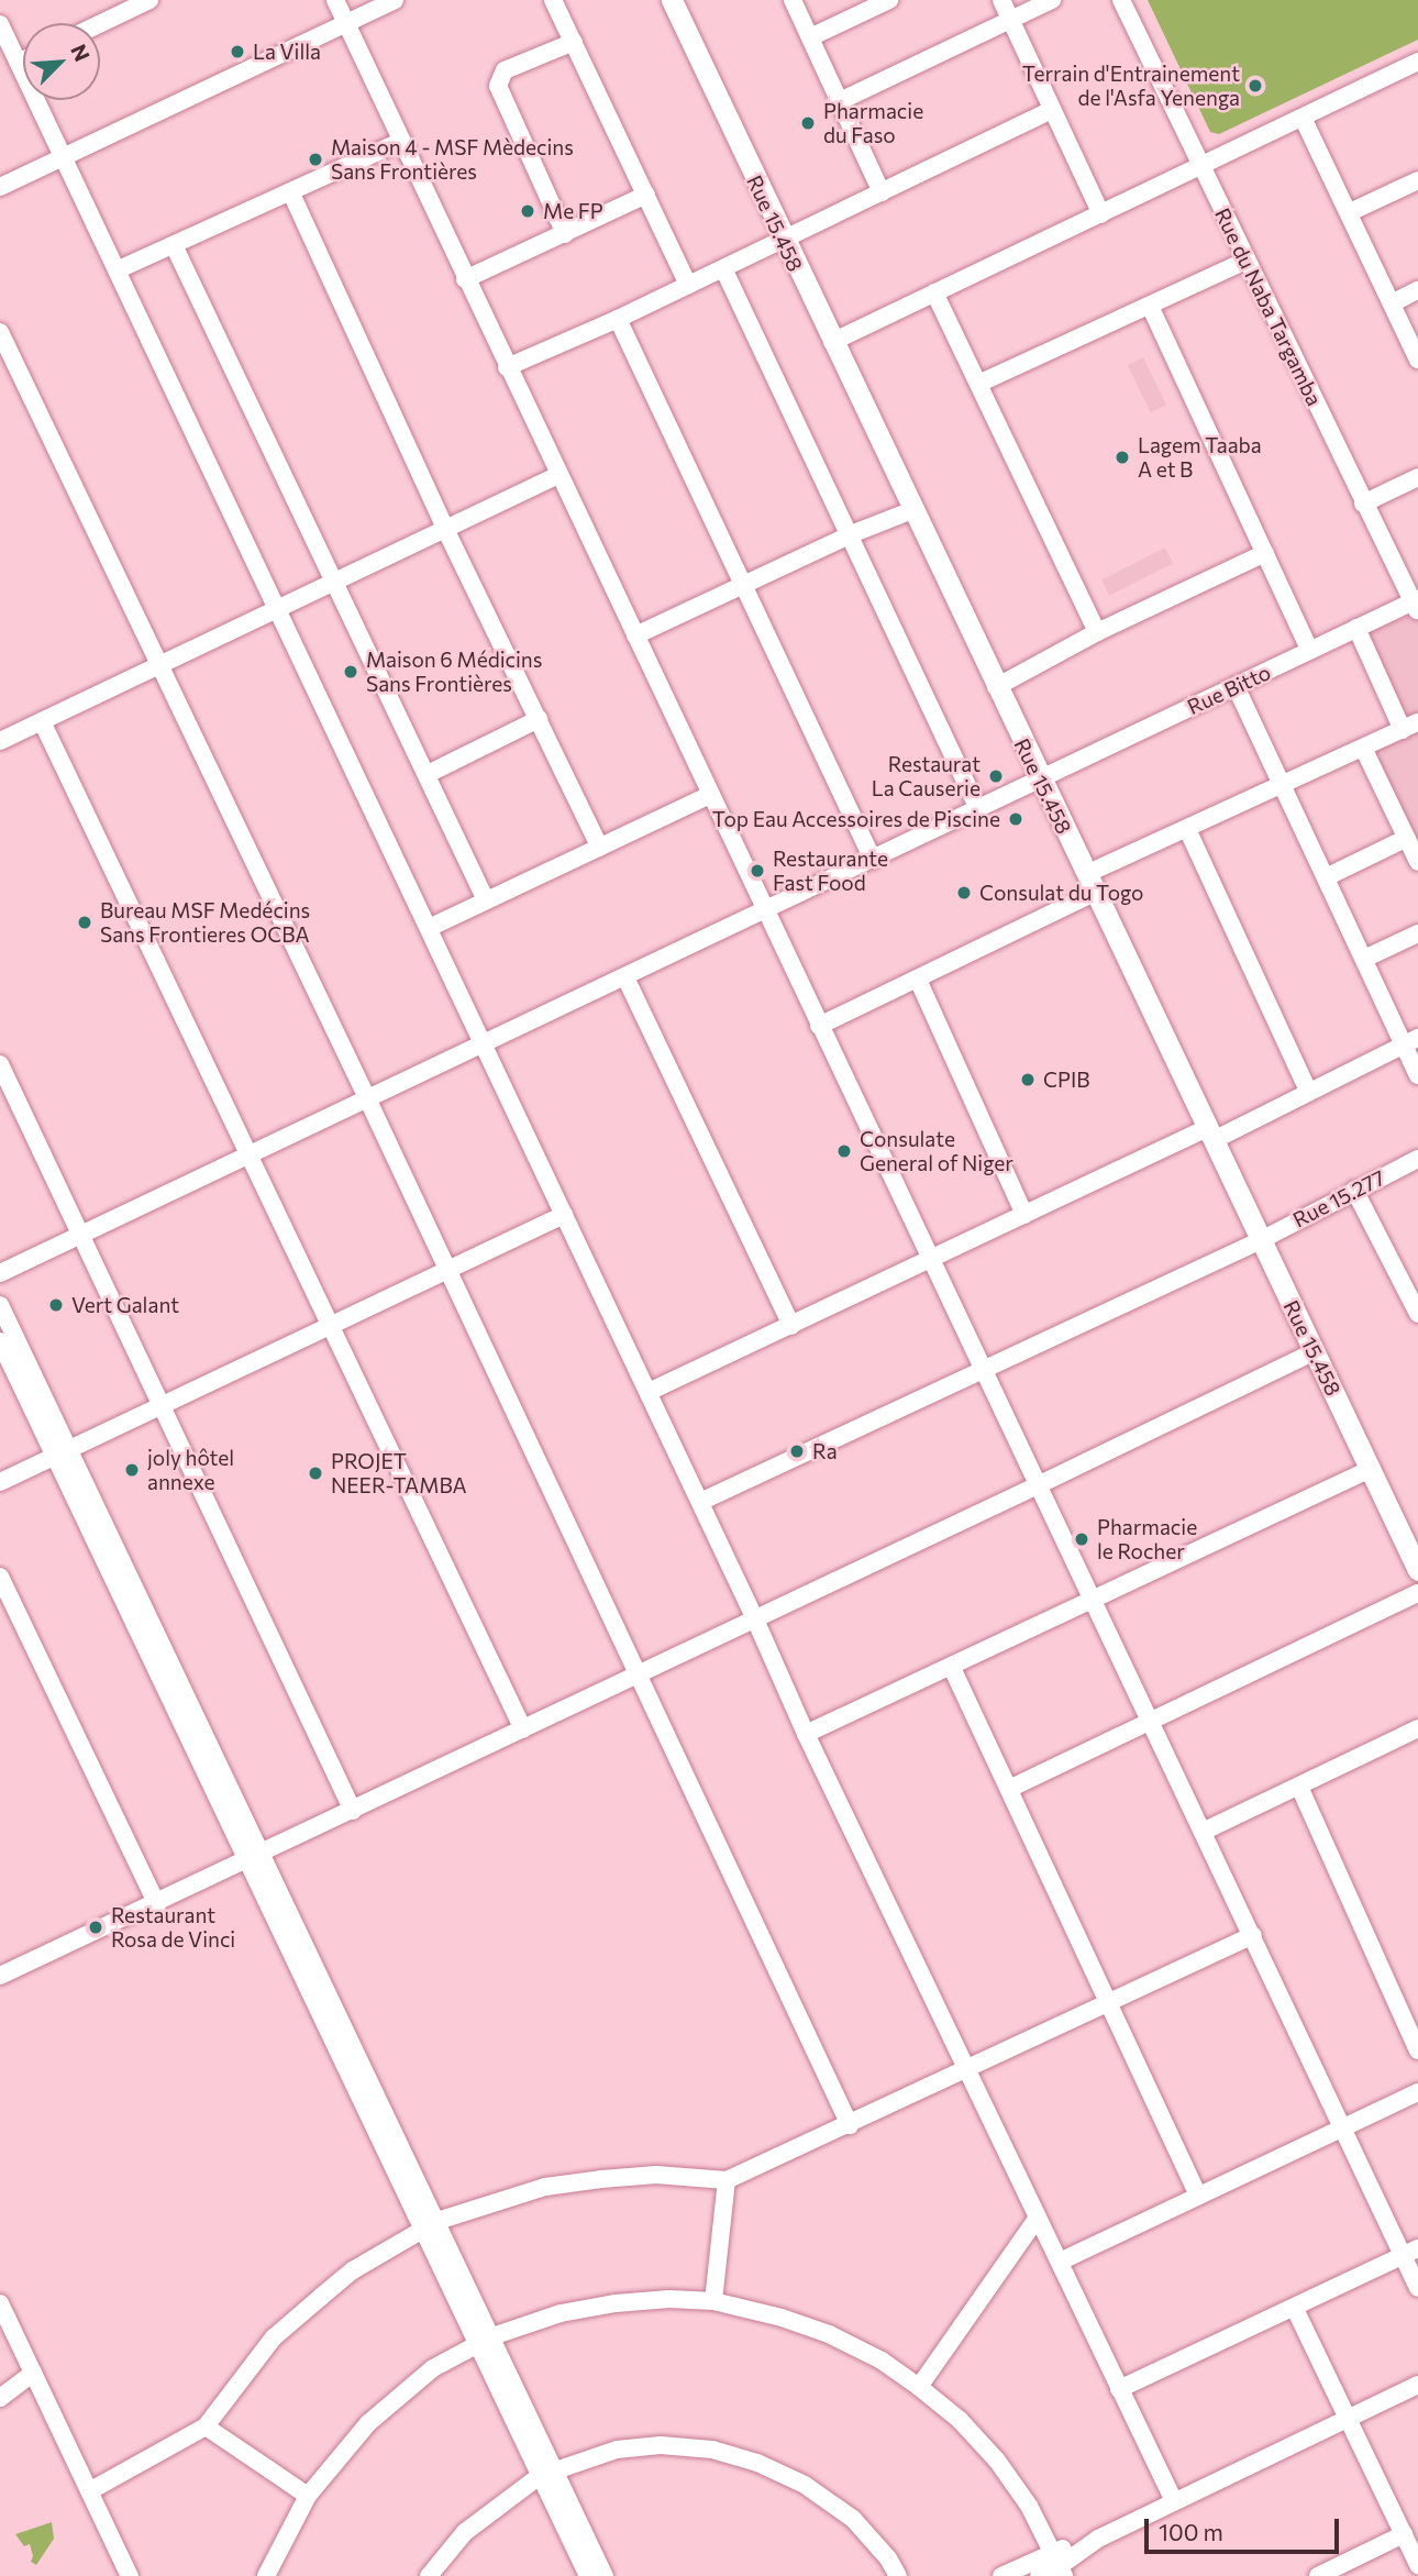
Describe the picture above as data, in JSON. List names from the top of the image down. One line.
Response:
{"streets":{"main road":["Rue 15.458"],"street":["Rue du Naba Targamba","Rue Bitto","Rue 15.277"]},"crossings":[["Rue 15.458","Rue Bitto"],["Rue 15.458","Rue 15.277"],["Rue du Naba Targamba","Rue Bitto"]],"places":["La Villa","Terrain d'Entrainement de l'Asfa Yenenga","Pharmacie du Faso","Maison 4 - MSF Mèdecins Sans Frontières","Me FP","Lagem Taaba A et B","Maison 6 Médicins Sans Frontières","Restaurat La Causerie","Top Eau Accessoires de Piscine","Restaurante Fast Food","Consulat du Togo","Bureau MSF Medécins Sans Frontieres OCBA","CPIB","Consulate General of Niger","Vert Galant","Ra","joly hôtel annexe","PROJET NEER-TAMBA","Pharmacie le Rocher","Restaurant Rosa de Vinci"],"scale_bar":"100 m","north":"top right"}
